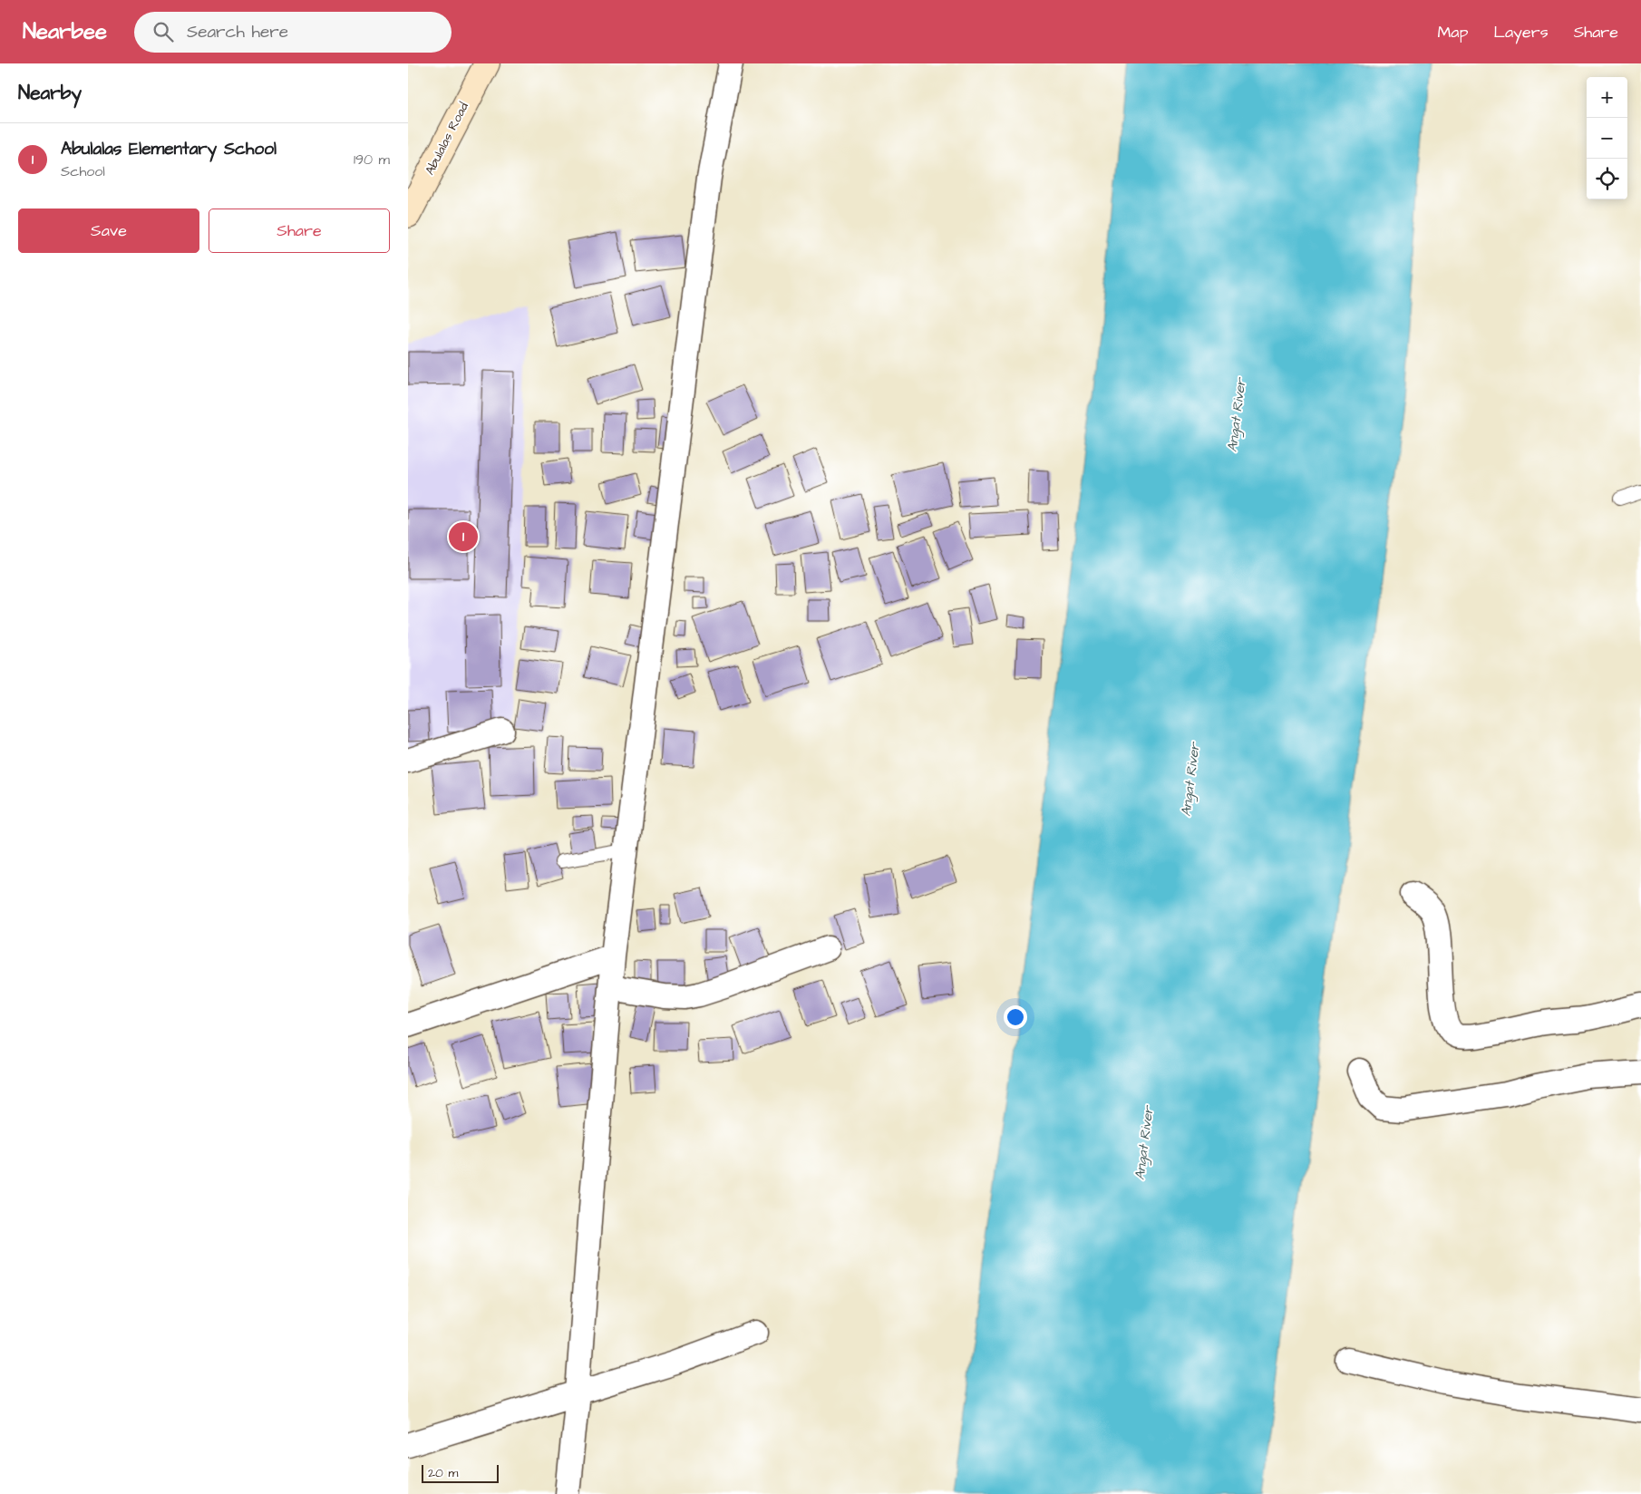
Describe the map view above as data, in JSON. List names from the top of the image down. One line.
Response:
{"streets":{"street":["Abulalas Road"]},"water":["Angat River"],"scale_bar":"20 m","page":{"header":"Nearbee","search":"Search here","nav":["Map","Layers","Share"],"heading":"Nearby","map_buttons":["+","−"],"list":[{"mark":"1","name":"Abulalas Elementary School","note":"School","value":"190 m"}],"buttons":["Save","Share"],"pins":"1","scale":"20 m"}}
